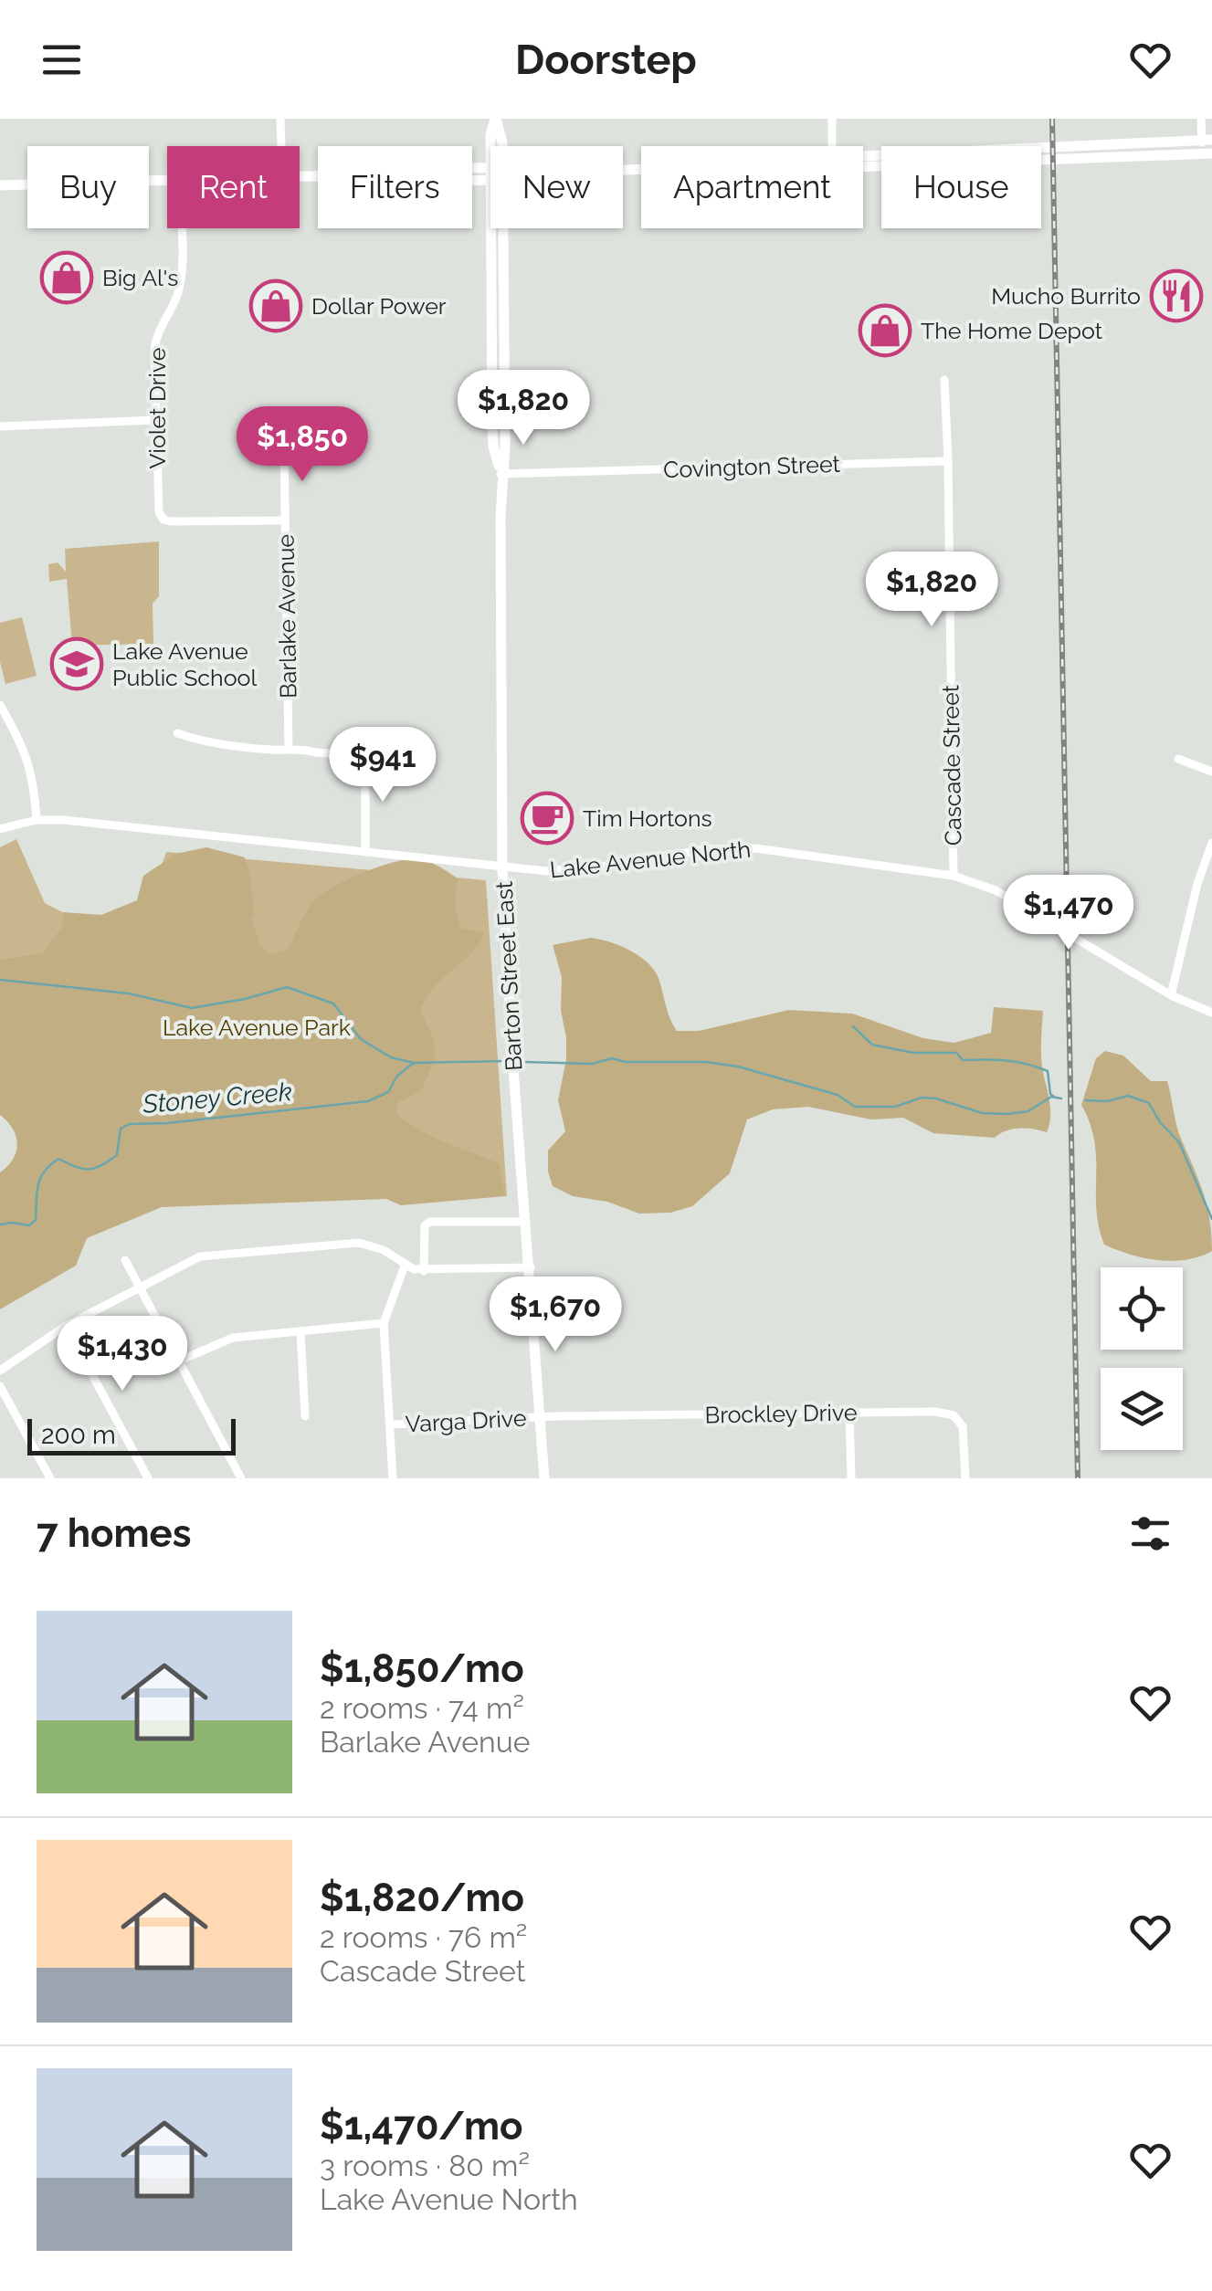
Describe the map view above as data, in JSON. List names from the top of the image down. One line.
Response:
{"streets":{"main road":["Barton Street East"],"street":["Violet Drive","Covington Street","Barlake Avenue","Cascade Street","Lake Avenue North","Brockley Drive","Varga Drive"]},"crossings":[["Violet Drive","Barlake Avenue"],["Covington Street","Cascade Street"],["Covington Street","Barton Street East"],["Cascade Street","Lake Avenue North"],["Lake Avenue North","Barton Street East"],["Barton Street East","Brockley Drive"],["Barton Street East","Varga Drive"],["Brockley Drive","Varga Drive"]],"water":["Stoney Creek"],"parks":["Lake Avenue Park"],"places":{"shop":["Big Al's","Dollar Power","The Home Depot"],"restaurant":["Mucho Burrito"],"school or university":["Lake Avenue Public School"],"cafe":["Tim Hortons"]},"scale_bar":"200 m","page":{"header":"Doorstep","chip":["Buy","Rent","Filters","New","Apartment","House"],"price":["$1,820","$1,850","$1,820","$941","$1,470","$1,670","$1,430"],"scale":"200 m","heading":"7 homes","list":[{"name":"$1,850/mo","note":"2 rooms · 74 m² · Barlake Avenue"},{"name":"$1,820/mo","note":"2 rooms · 76 m² · Cascade Street"},{"name":"$1,470/mo","note":"3 rooms · 80 m² · Lake Avenue North"}]}}
